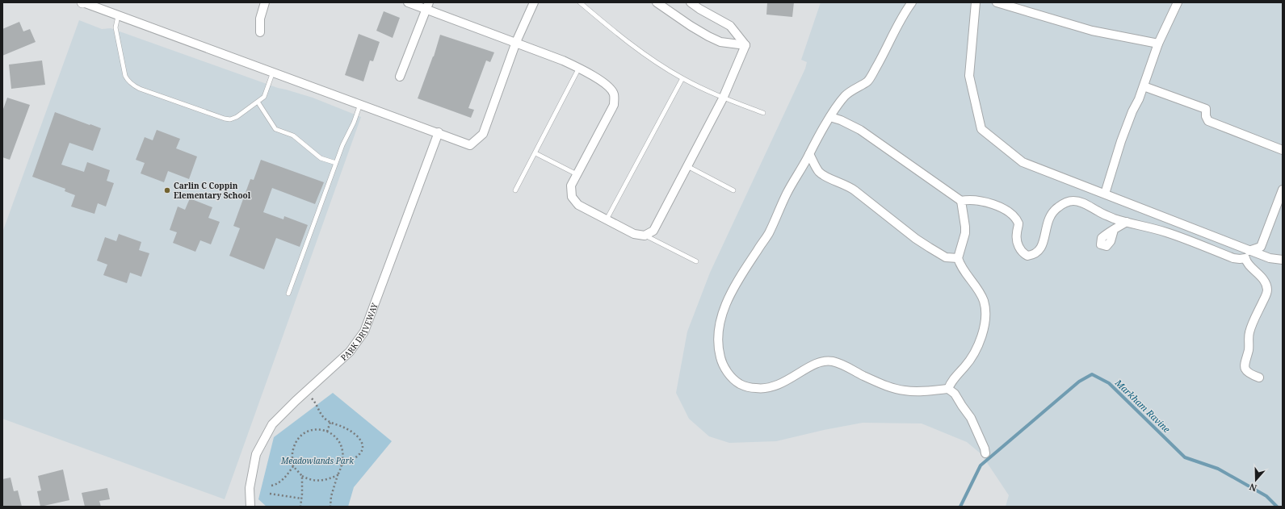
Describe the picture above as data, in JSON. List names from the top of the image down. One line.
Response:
{"streets":{"street":["PARK DRIVEWAY"]},"water":["Markham Ravine"],"parks":["Meadowlands Park"],"places":["Carlin C Coppin Elementary School"],"north":"bottom"}
